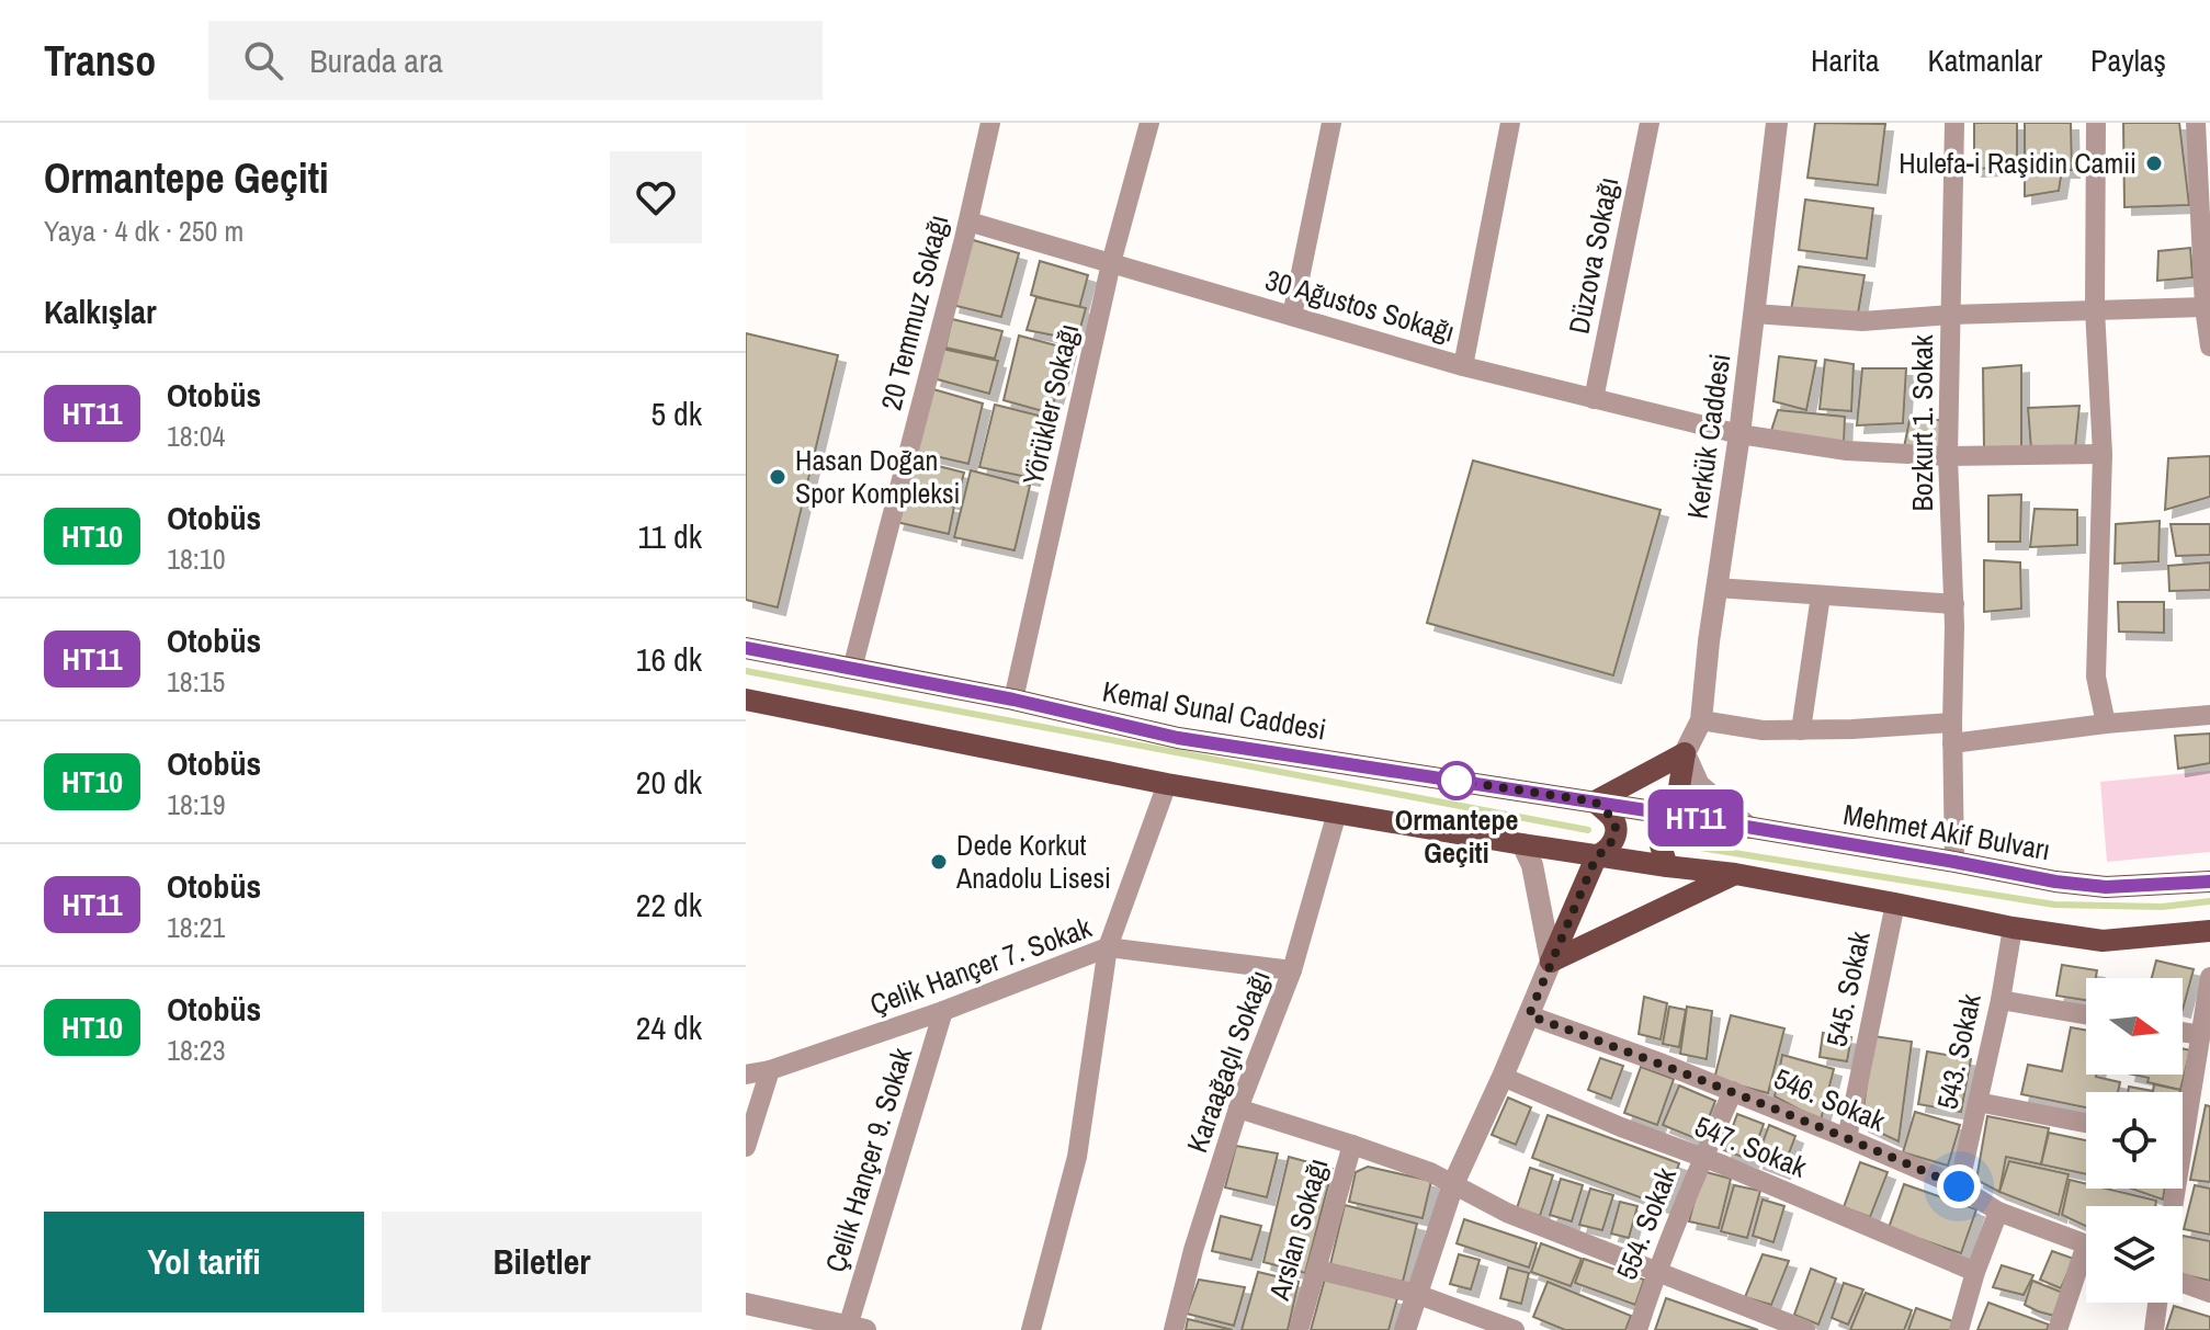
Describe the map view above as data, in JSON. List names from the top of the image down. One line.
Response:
{"streets":{"main road":["Kemal Sunal Caddesi","Mehmet Akif Bulvarı"],"street":["Düzova Sokağı","30 Ağustos Sokağı","20 Temmuz Sokağı","Yörükler Sokağı","Bozkurt 1. Sokak","Kerkük Caddesi","Çelik Hançer 7. Sokak","545. Sokak","543. Sokak","Karaağaçlı Sokağı","546. Sokak","547. Sokak","Çelik Hançer 9. Sokak","554. Sokak","Arslan Sokağı"]},"crossings":[["Düzova Sokağı","30 Ağustos Sokağı"],["30 Ağustos Sokağı","20 Temmuz Sokağı"],["30 Ağustos Sokağı","Yörükler Sokağı"],["30 Ağustos Sokağı","Bozkurt 1. Sokak"],["30 Ağustos Sokağı","Kerkük Caddesi"],["20 Temmuz Sokağı","Kemal Sunal Caddesi"],["Yörükler Sokağı","Kemal Sunal Caddesi"],["Bozkurt 1. Sokak","Mehmet Akif Bulvarı"],["Kemal Sunal Caddesi","Mehmet Akif Bulvarı"],["Çelik Hançer 7. Sokak","Karaağaçlı Sokağı"],["Çelik Hançer 7. Sokak","Çelik Hançer 9. Sokak"],["545. Sokak","546. Sokak"],["543. Sokak","546. Sokak"],["546. Sokak","554. Sokak"],["547. Sokak","554. Sokak"]],"places":["Hulefa-i Raşidin Camii","Hasan Doğan Spor Kompleksi","Ormantepe Geçiti","Dede Korkut Anadolu Lisesi"],"lines":["bus line HT11"],"north":"right","page":{"header":"Transo","search":"Burada ara","nav":["Harita","Katmanlar","Paylaş"],"heading":[["Ormantepe Geçiti","Yaya · 4 dk · 250 m"],"Kalkışlar"],"on_map":"HT11","list":[{"mark":"HT11","name":"Otobüs","note":"18:04","value":"5 dk"},{"mark":"HT10","name":"Otobüs","note":"18:10","value":"11 dk"},{"mark":"HT11","name":"Otobüs","note":"18:15","value":"16 dk"},{"mark":"HT10","name":"Otobüs","note":"18:19","value":"20 dk"},{"mark":"HT11","name":"Otobüs","note":"18:21","value":"22 dk"},{"mark":"HT10","name":"Otobüs","note":"18:23","value":"24 dk"}],"buttons":["Yol tarifi","Biletler"]}}
